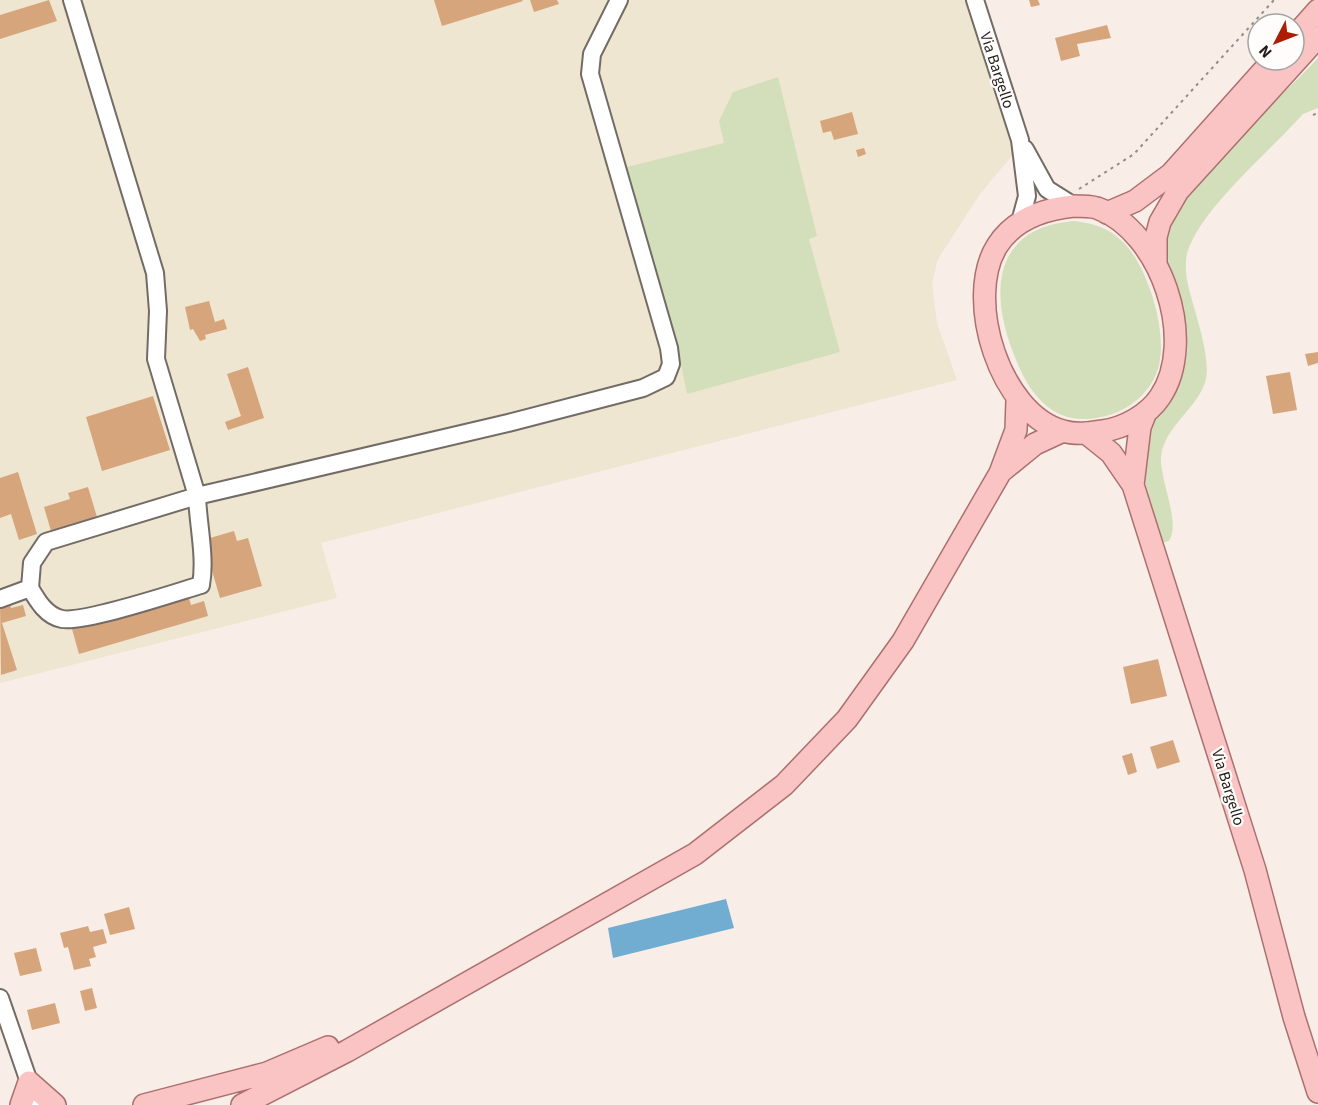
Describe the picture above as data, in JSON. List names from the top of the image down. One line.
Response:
{"streets":{"main road":["Via Bargello"]},"north":"bottom left"}
